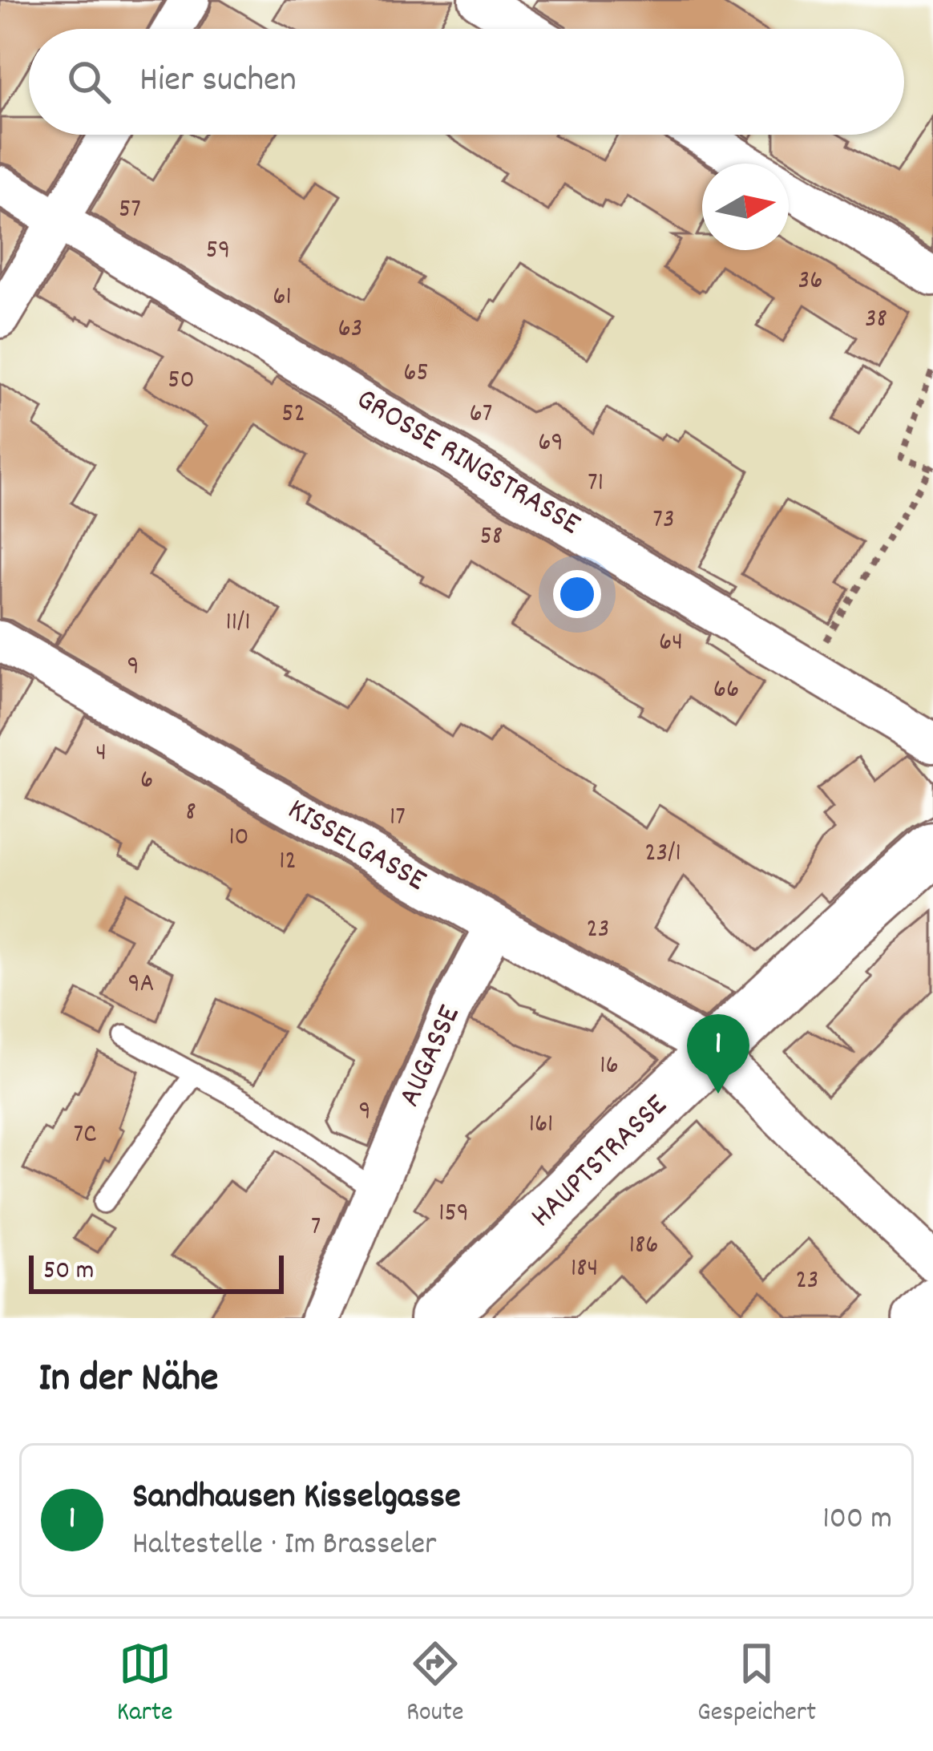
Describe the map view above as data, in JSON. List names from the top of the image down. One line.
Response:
{"streets":{"street":["GROSSE RINGSTRASSE","KISSELGASSE","AUGASSE","HAUPTSTRASSE"]},"crossings":[["KISSELGASSE","AUGASSE"],["KISSELGASSE","HAUPTSTRASSE"]],"house_numbers":["57","59","36","61","38","63","65","50","52","67","69","71","73","58","11/1","64","9","66","4","6","8","17","10","23/1","12","23","9A","16","9","161","7C","159","7","186","184","23"],"scale_bar":"50 m","north":"right","page":{"search":"Hier suchen","pins":"1","scale":"50 m","heading":"In der Nähe","list":[{"mark":"1","name":"Sandhausen Kisselgasse","note":"Haltestelle · Im Brasseler","value":"100 m"}],"nav":["Karte","Route","Gespeichert"]}}
